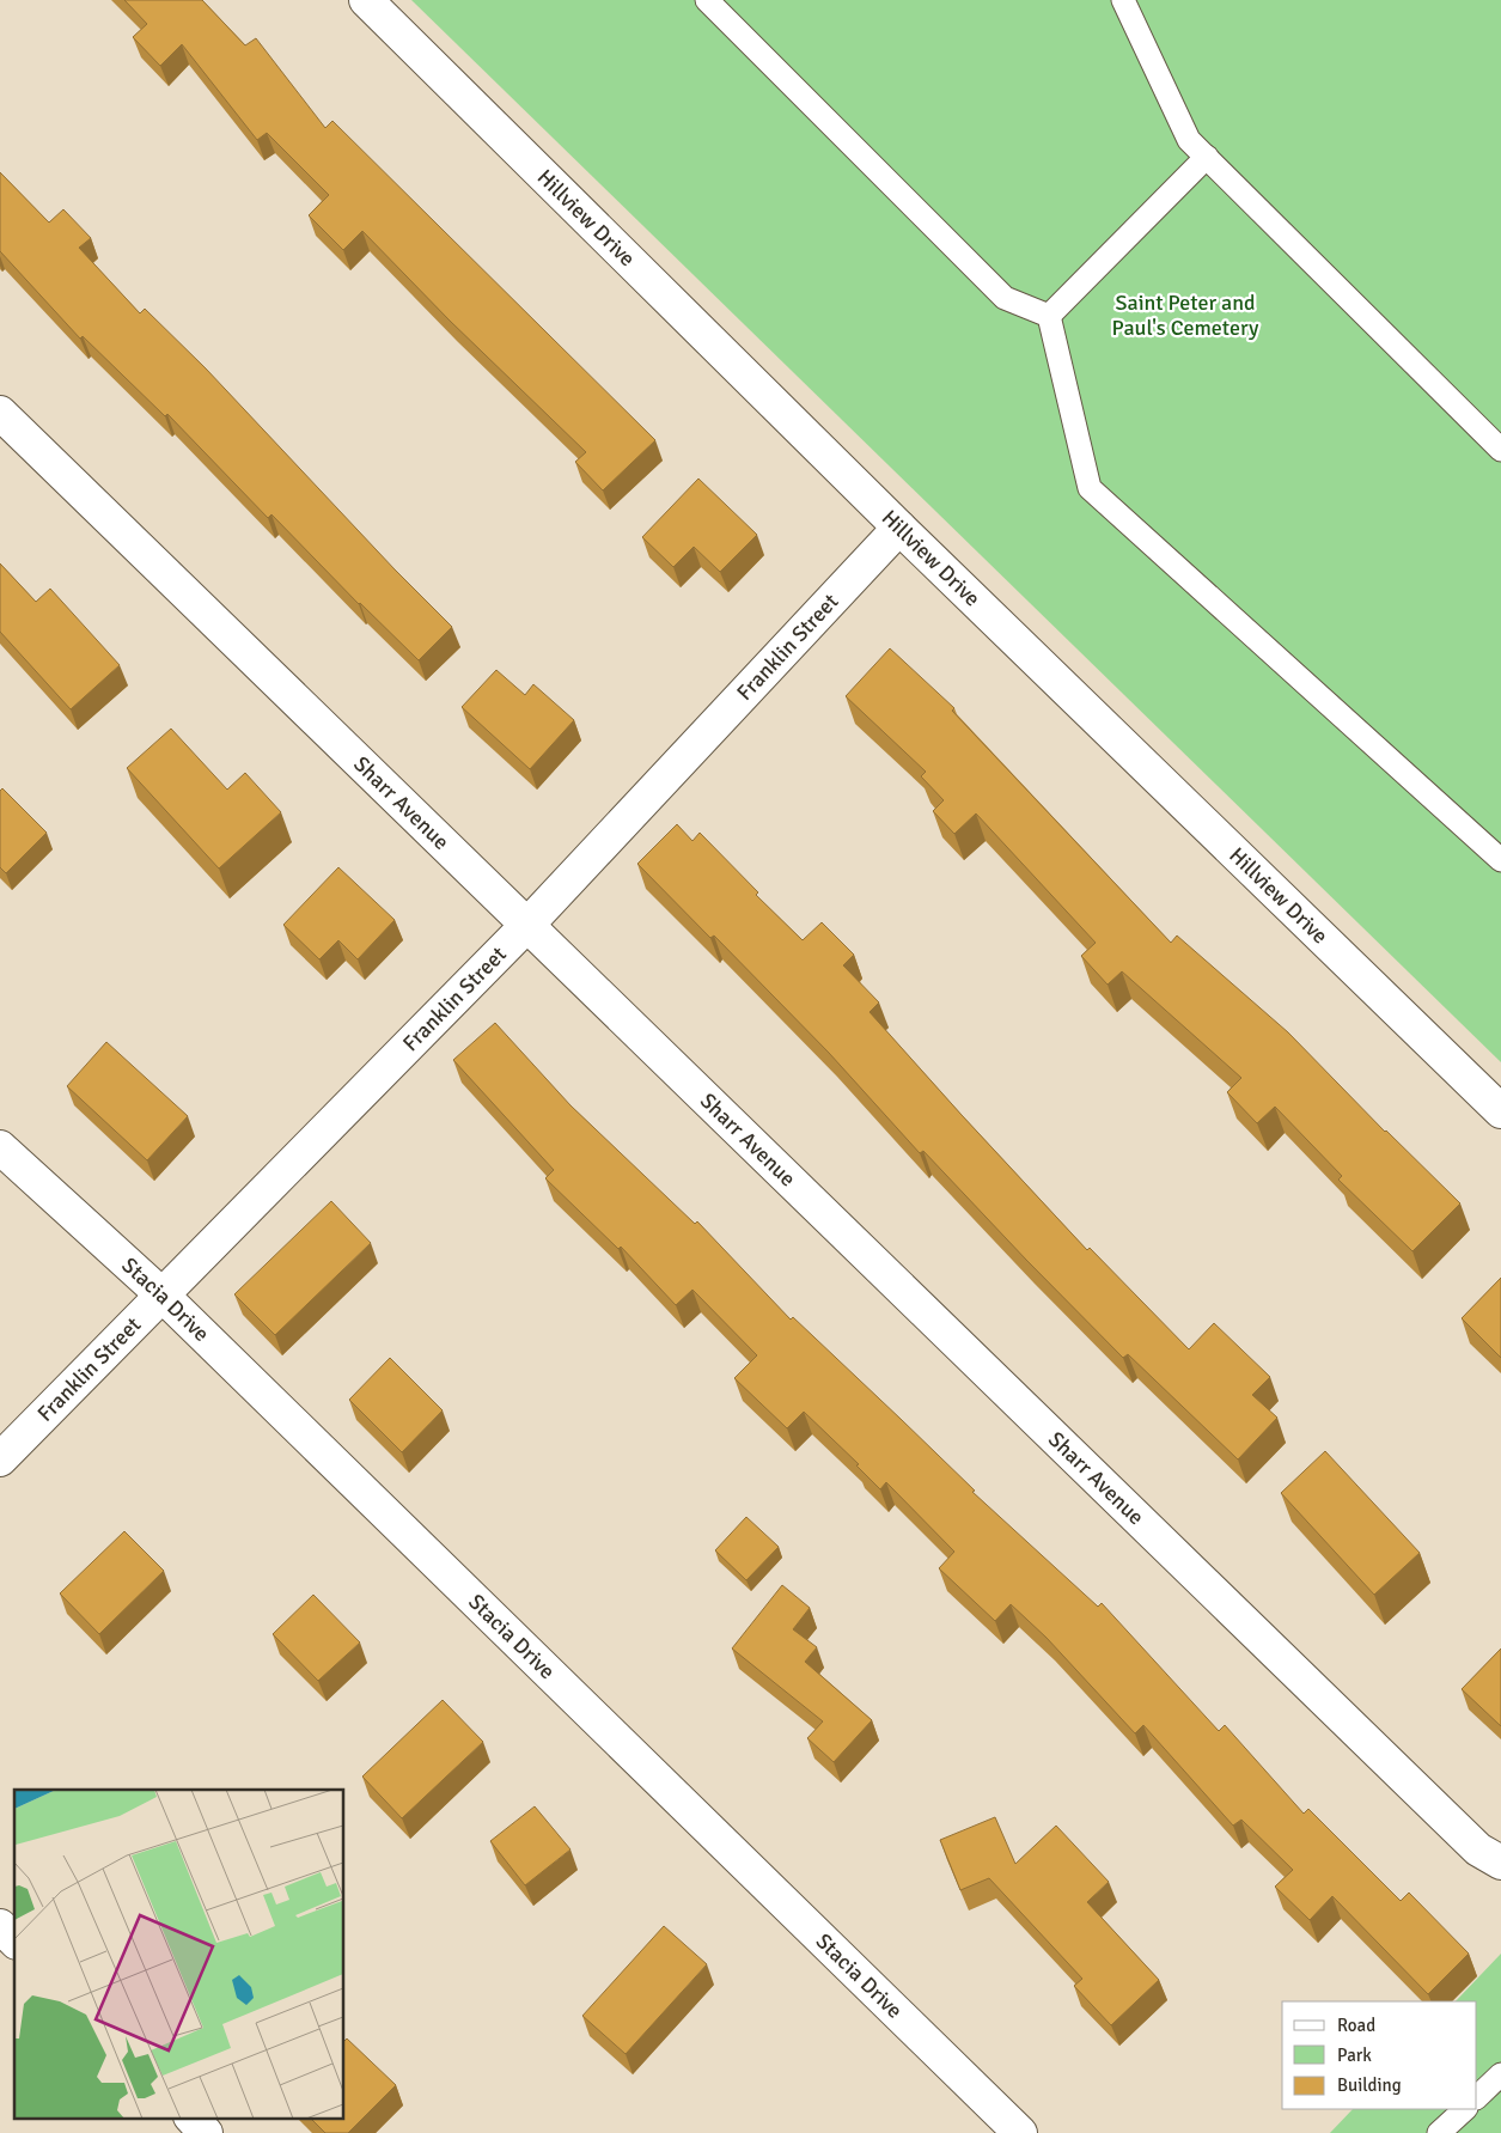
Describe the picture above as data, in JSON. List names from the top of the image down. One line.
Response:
{"streets":{"street":["Hillview Drive","Franklin Street","Sharr Avenue","Stacia Drive"]},"crossings":[["Hillview Drive","Franklin Street"],["Franklin Street","Sharr Avenue"],["Franklin Street","Stacia Drive"]],"parks":["Saint Peter and Paul's Cemetery"],"legend":["Road","Park","Building"]}
